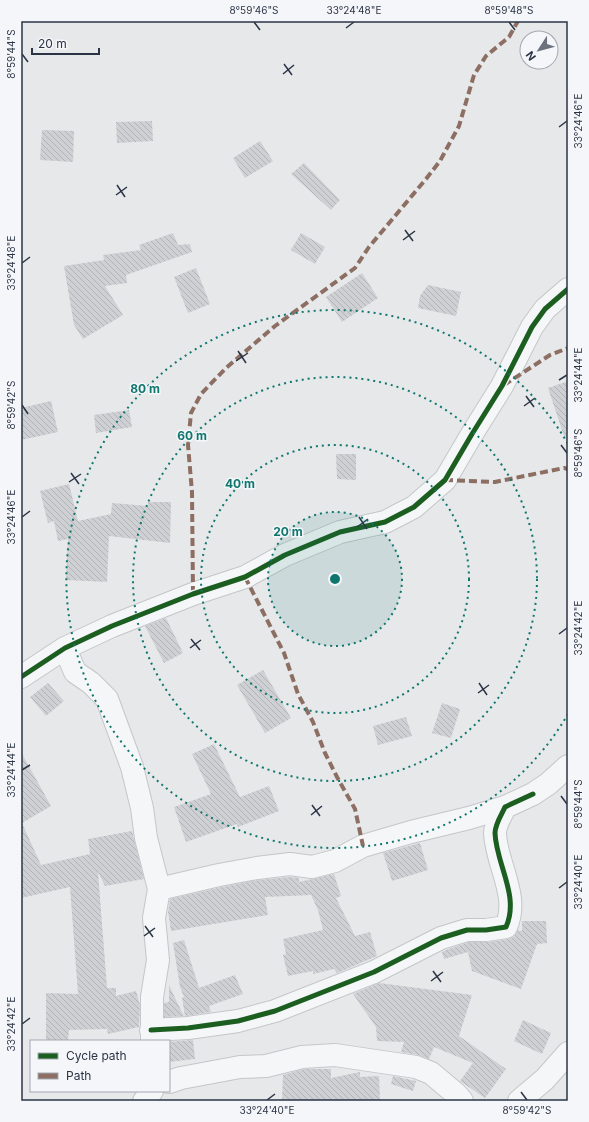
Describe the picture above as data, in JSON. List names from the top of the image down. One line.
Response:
{"legend":["Cycle path","Path"],"scale_bar":"20 m","north":"bottom left","coordinates":["8°59'46\"S","33°24'48\"E","8°59'48\"S","8°59'44\"S","33°24'46\"E","33°24'44\"E","8°59'42\"S","33°24'42\"E","33°24'40\"E"],"rings":["80 m","60 m","40 m","20 m"]}
